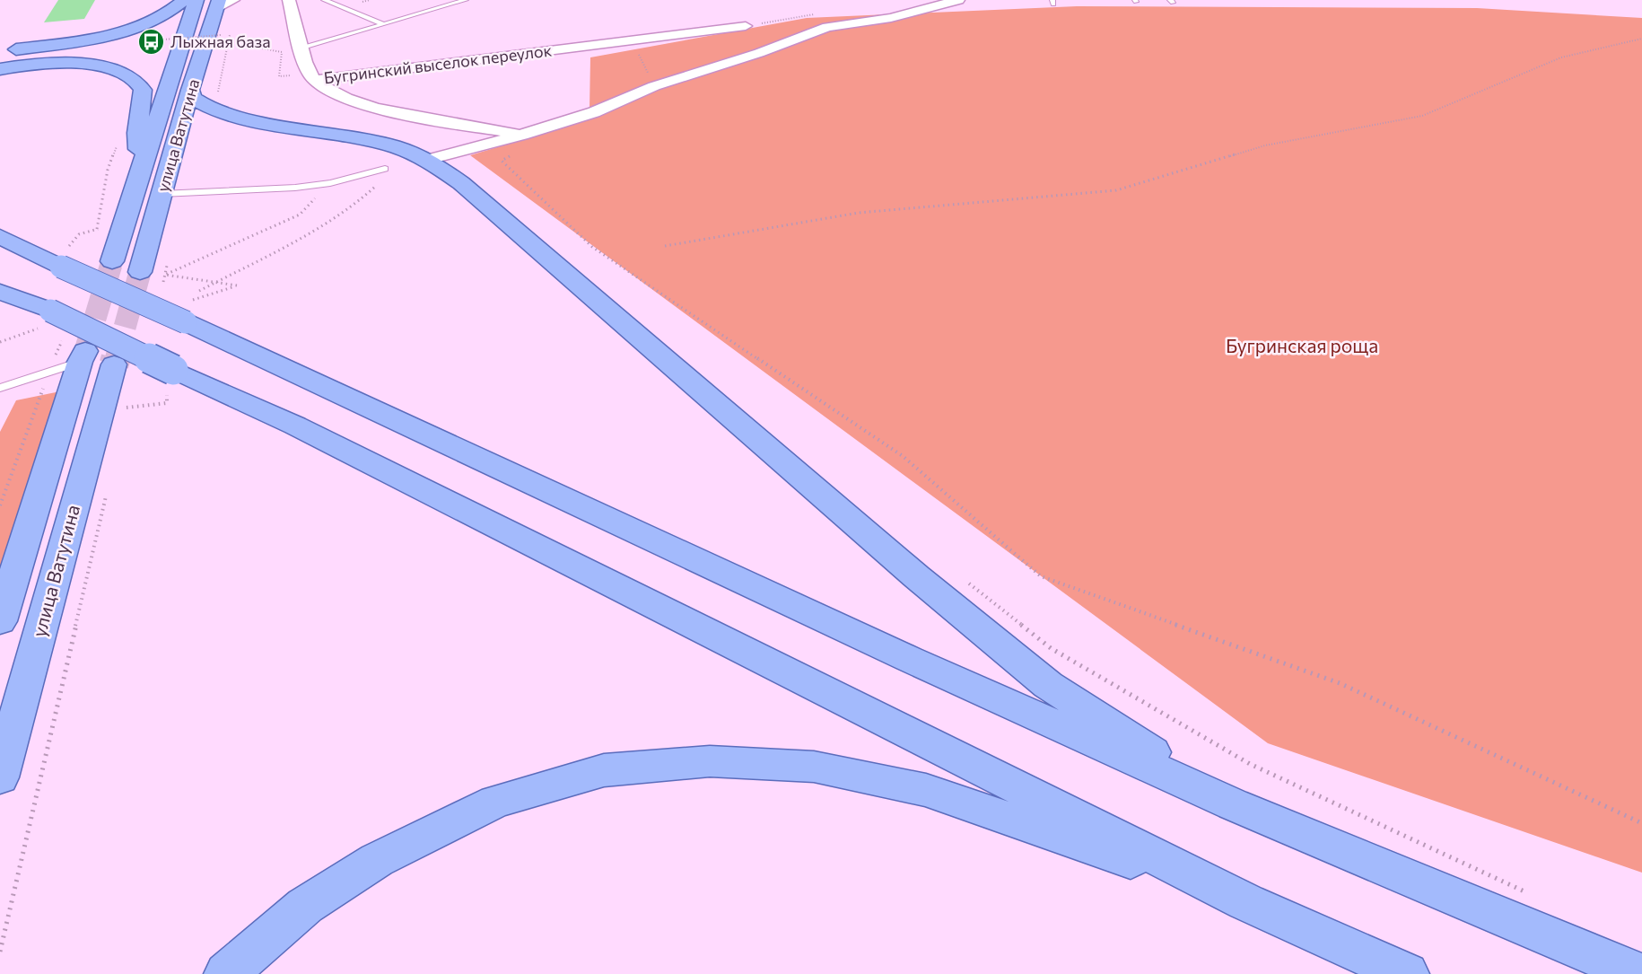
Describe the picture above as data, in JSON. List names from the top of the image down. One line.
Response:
{"streets":{"main road":["улица Ватутина"],"street":["Бугринский выселок переулок"]},"parks":["Бугринская роща"],"places":{"bus stop":["Лыжная база"]}}
